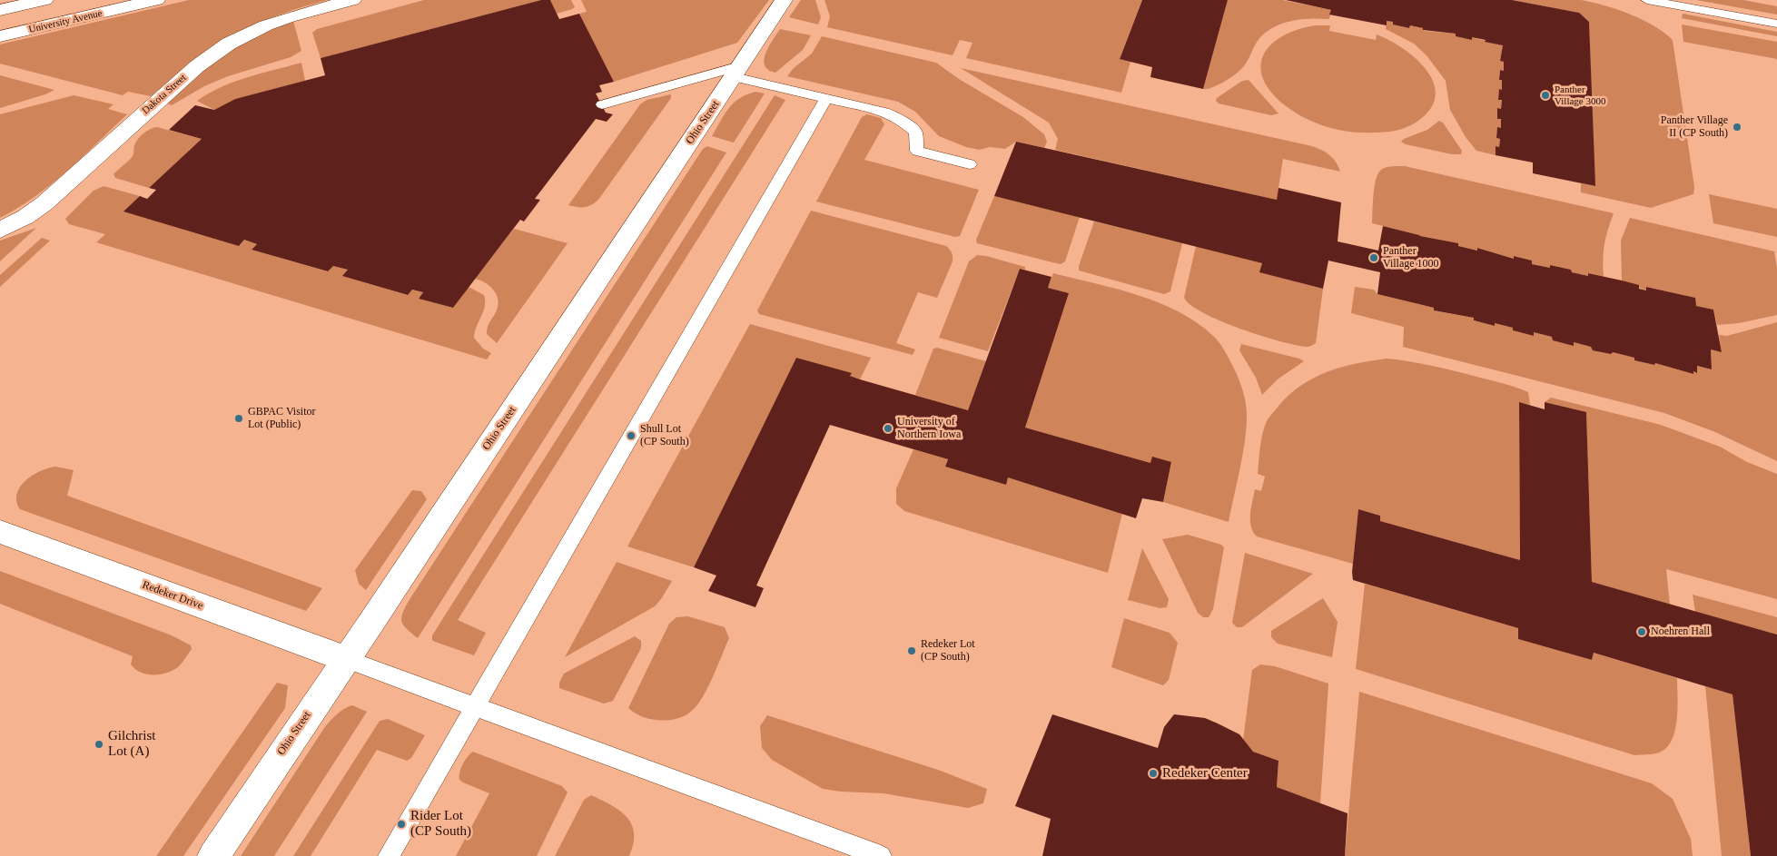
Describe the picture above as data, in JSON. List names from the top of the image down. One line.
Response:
{"streets":{"street":["University Avenue","Dakota Street","Ohio Street","Redeker Drive"]},"crossings":[["Ohio Street","Redeker Drive"]],"places":["Panther Village 3000","Panther Village II (CP South)","Panther Village 1000","GBPAC Visitor Lot (Public)","University of Northern Iowa","Shull Lot (CP South)","Noehren Hall","Redeker Lot (CP South)","Gilchrist Lot (A)","Redeker Center","Rider Lot (CP South)"]}
